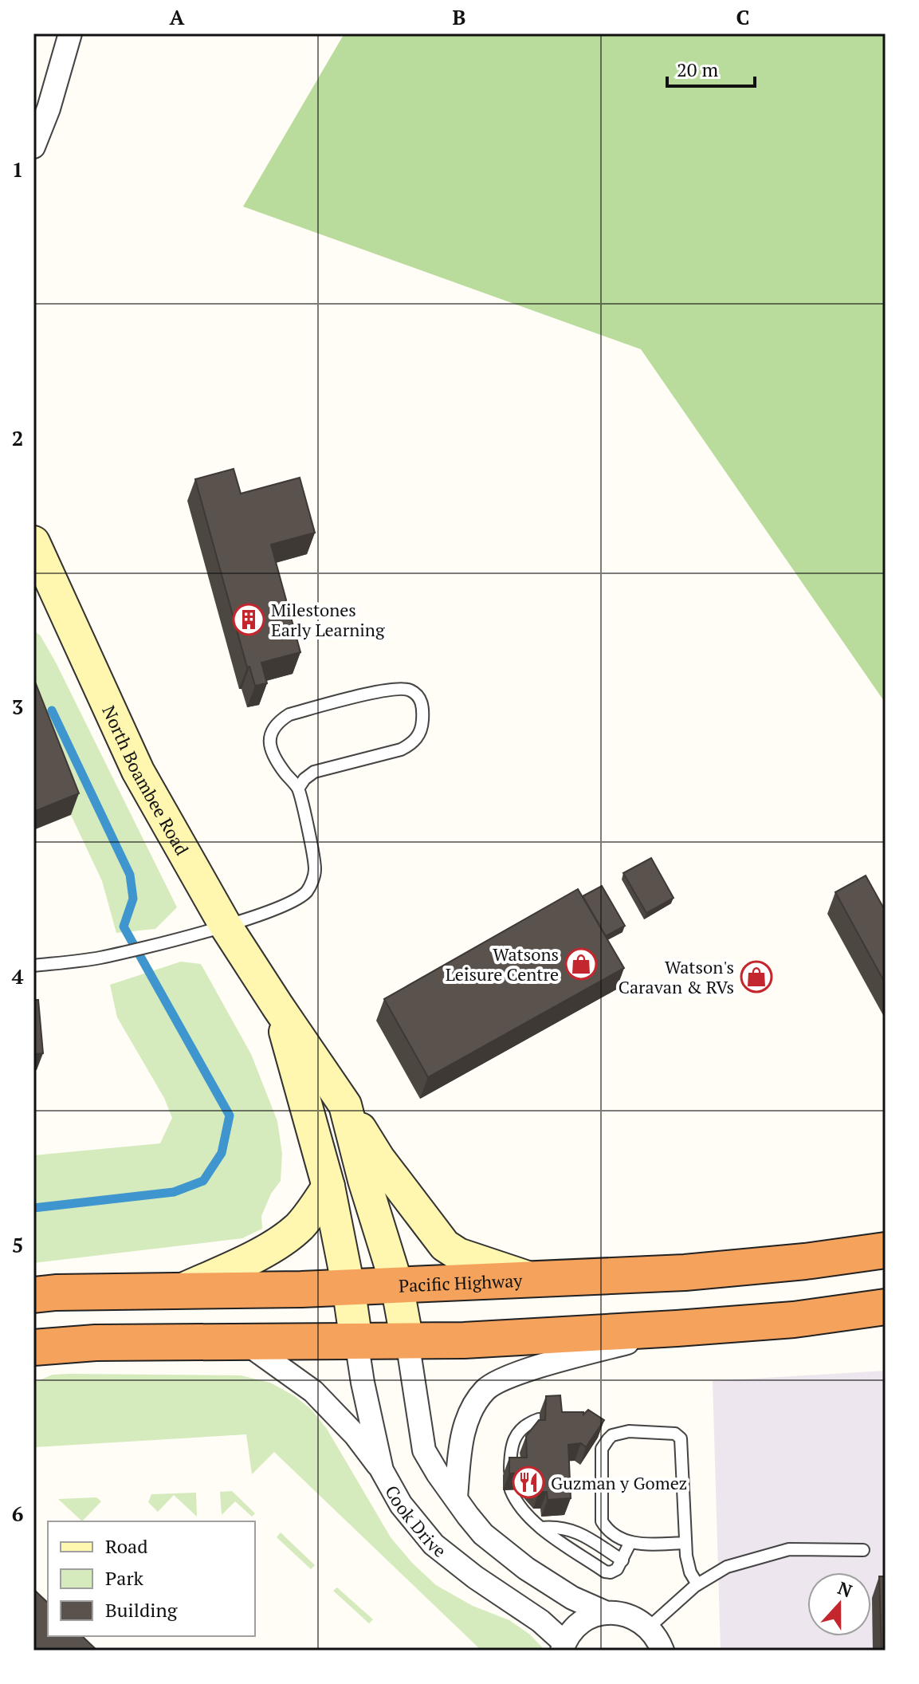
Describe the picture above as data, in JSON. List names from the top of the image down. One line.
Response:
{"streets":{"highway":["Pacific Highway"],"street":["North Boambee Road","Cook Drive"]},"crossings":[["North Boambee Road","Pacific Highway"],["North Boambee Road","Cook Drive"]],"places":{"building":["Milestones Early Learning"],"shop":["Watsons Leisure Centre","Watson's Caravan & RVs"],"restaurant":["Guzman y Gomez"]},"legend":["Road","Park","Building"],"scale_bar":"20 m","north":"top","grid":{"columns":["A","B","C"],"rows":["1","2","3","4","5","6"]}}
